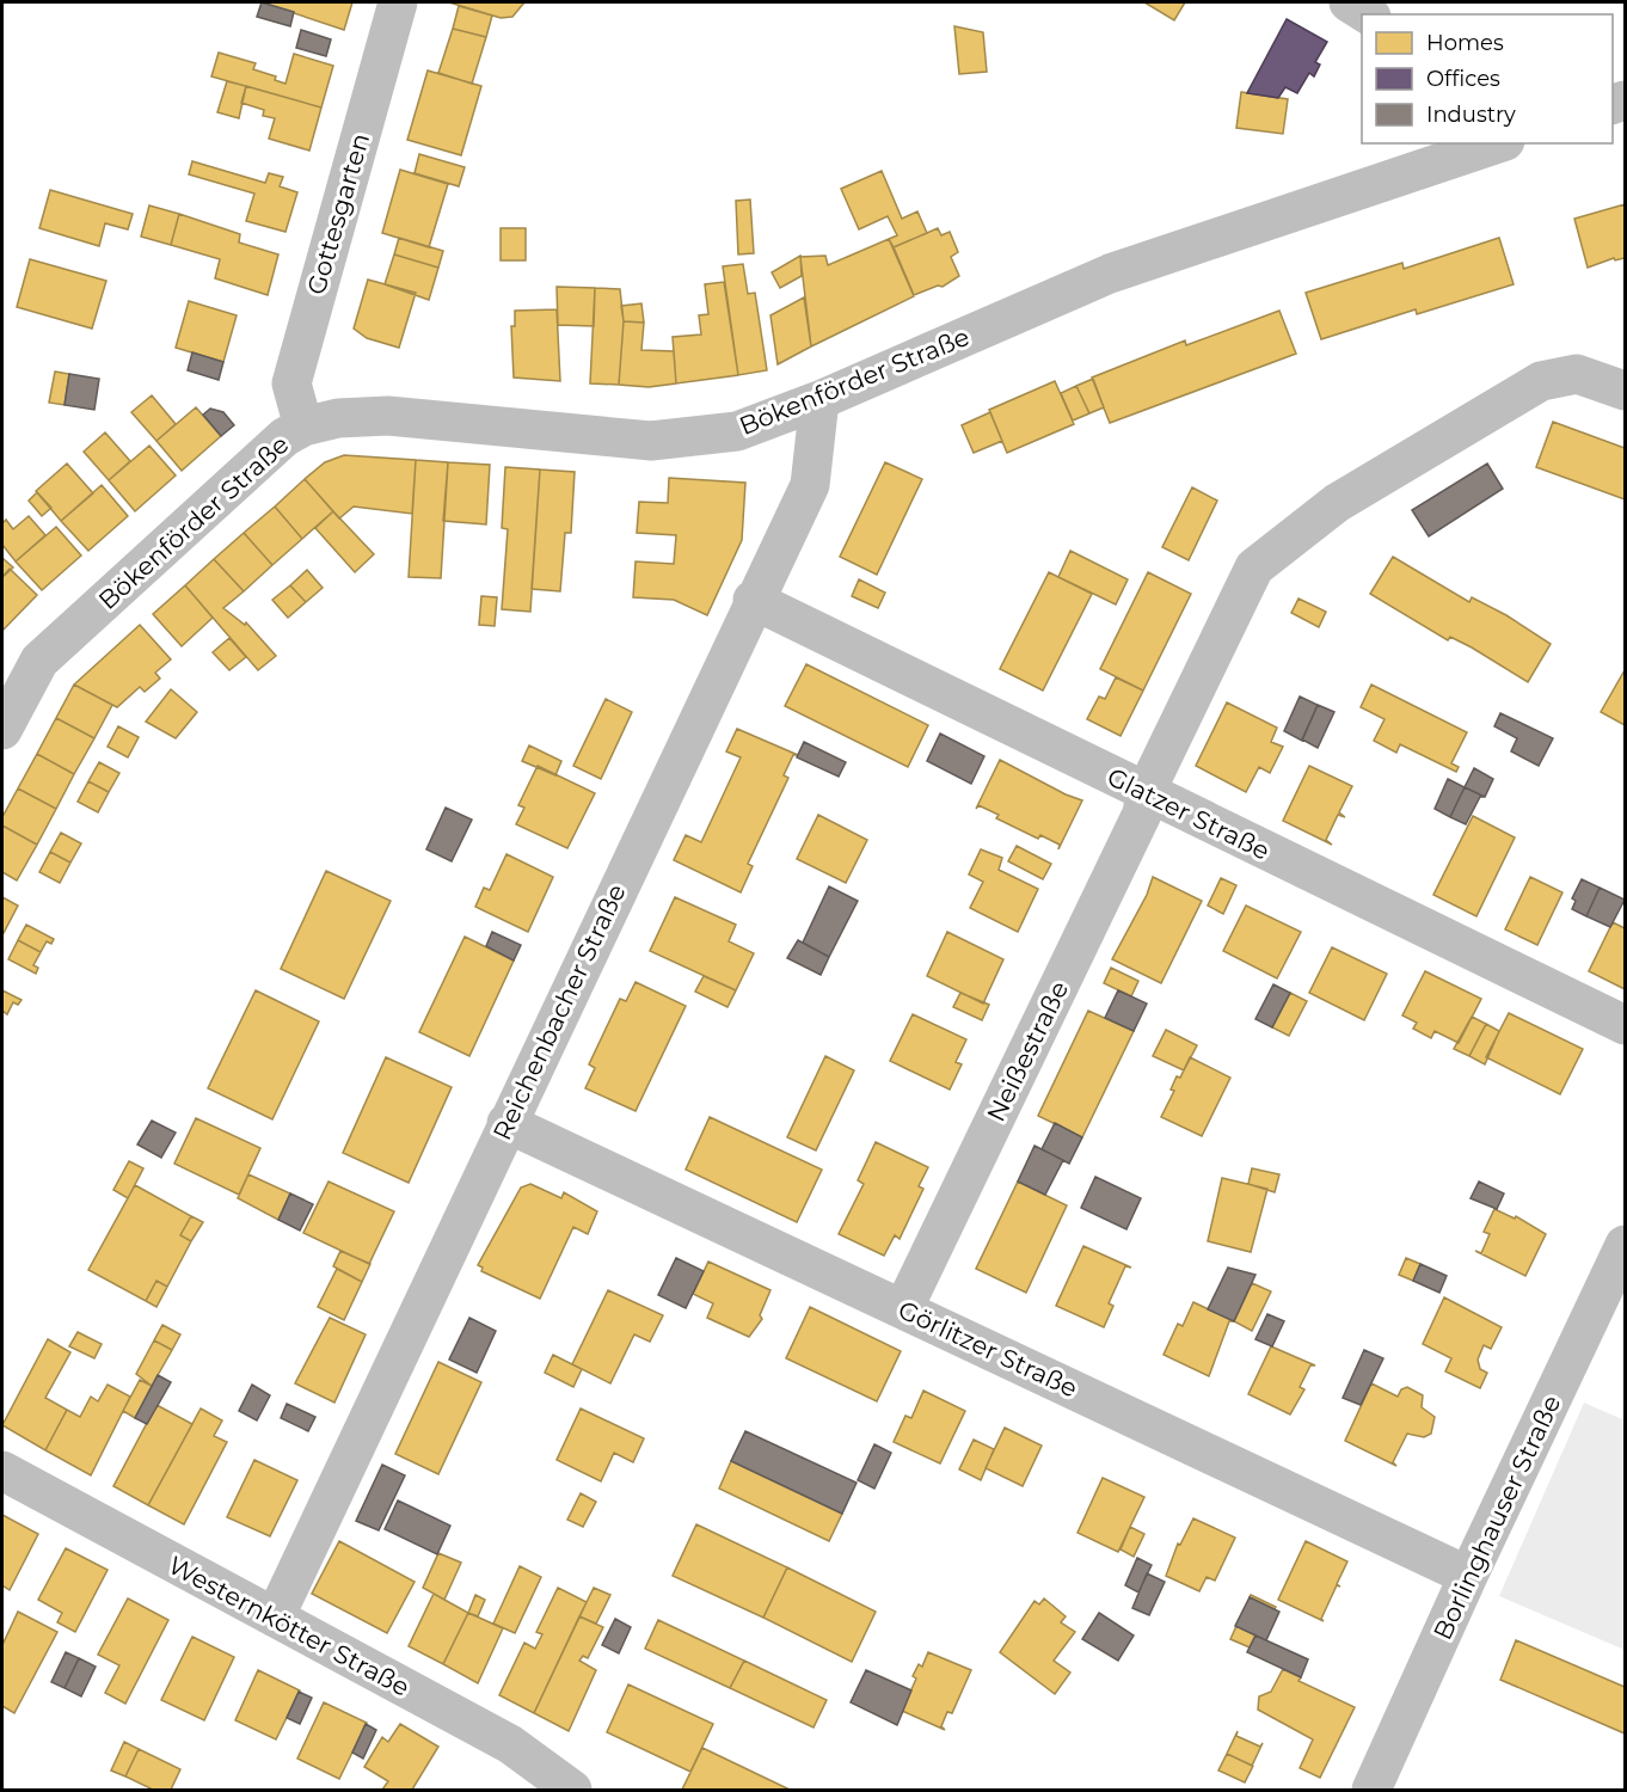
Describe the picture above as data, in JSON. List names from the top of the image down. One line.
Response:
{"streets":{"street":["Gottesgarten","Bökenförder Straße","Glatzer Straße","Reichenbacher Straße","Neißestraße","Görlitzer Straße","Borlinghauser Straße","Westernkötter Straße"]},"crossings":[["Gottesgarten","Bökenförder Straße"],["Bökenförder Straße","Reichenbacher Straße"],["Glatzer Straße","Reichenbacher Straße"],["Glatzer Straße","Neißestraße"],["Reichenbacher Straße","Görlitzer Straße"],["Reichenbacher Straße","Westernkötter Straße"],["Neißestraße","Görlitzer Straße"],["Görlitzer Straße","Borlinghauser Straße"]],"legend":["Homes","Offices","Industry"]}
